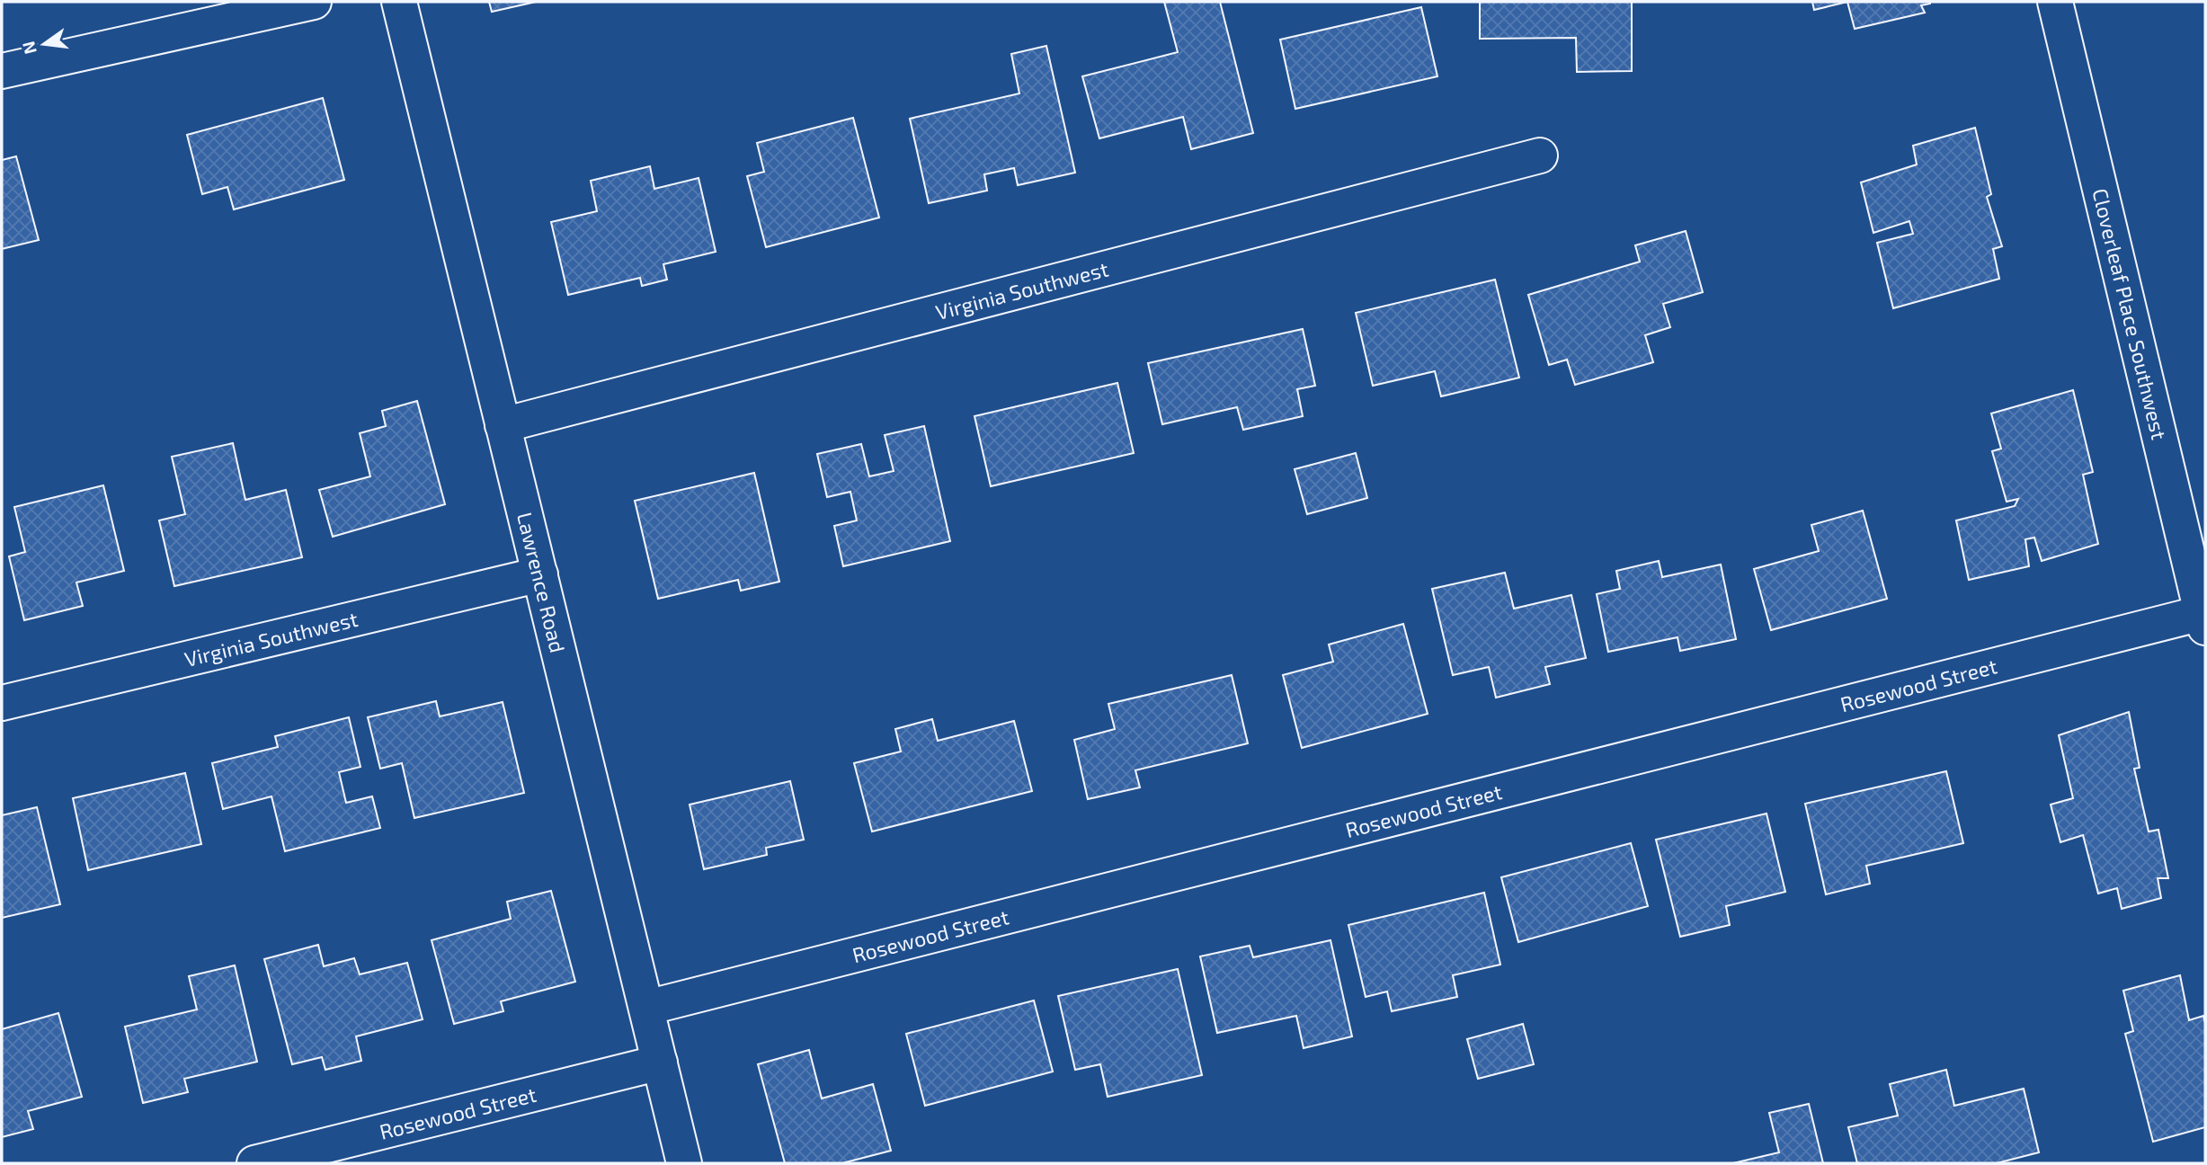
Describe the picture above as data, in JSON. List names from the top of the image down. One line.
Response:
{"streets":{"street":["Virginia Southwest","Cloverleaf Place Southwest","Lawrence Road","Rosewood Street"]},"crossings":[["Virginia Southwest","Lawrence Road"],["Cloverleaf Place Southwest","Rosewood Street"],["Lawrence Road","Rosewood Street"]],"north":"left"}
